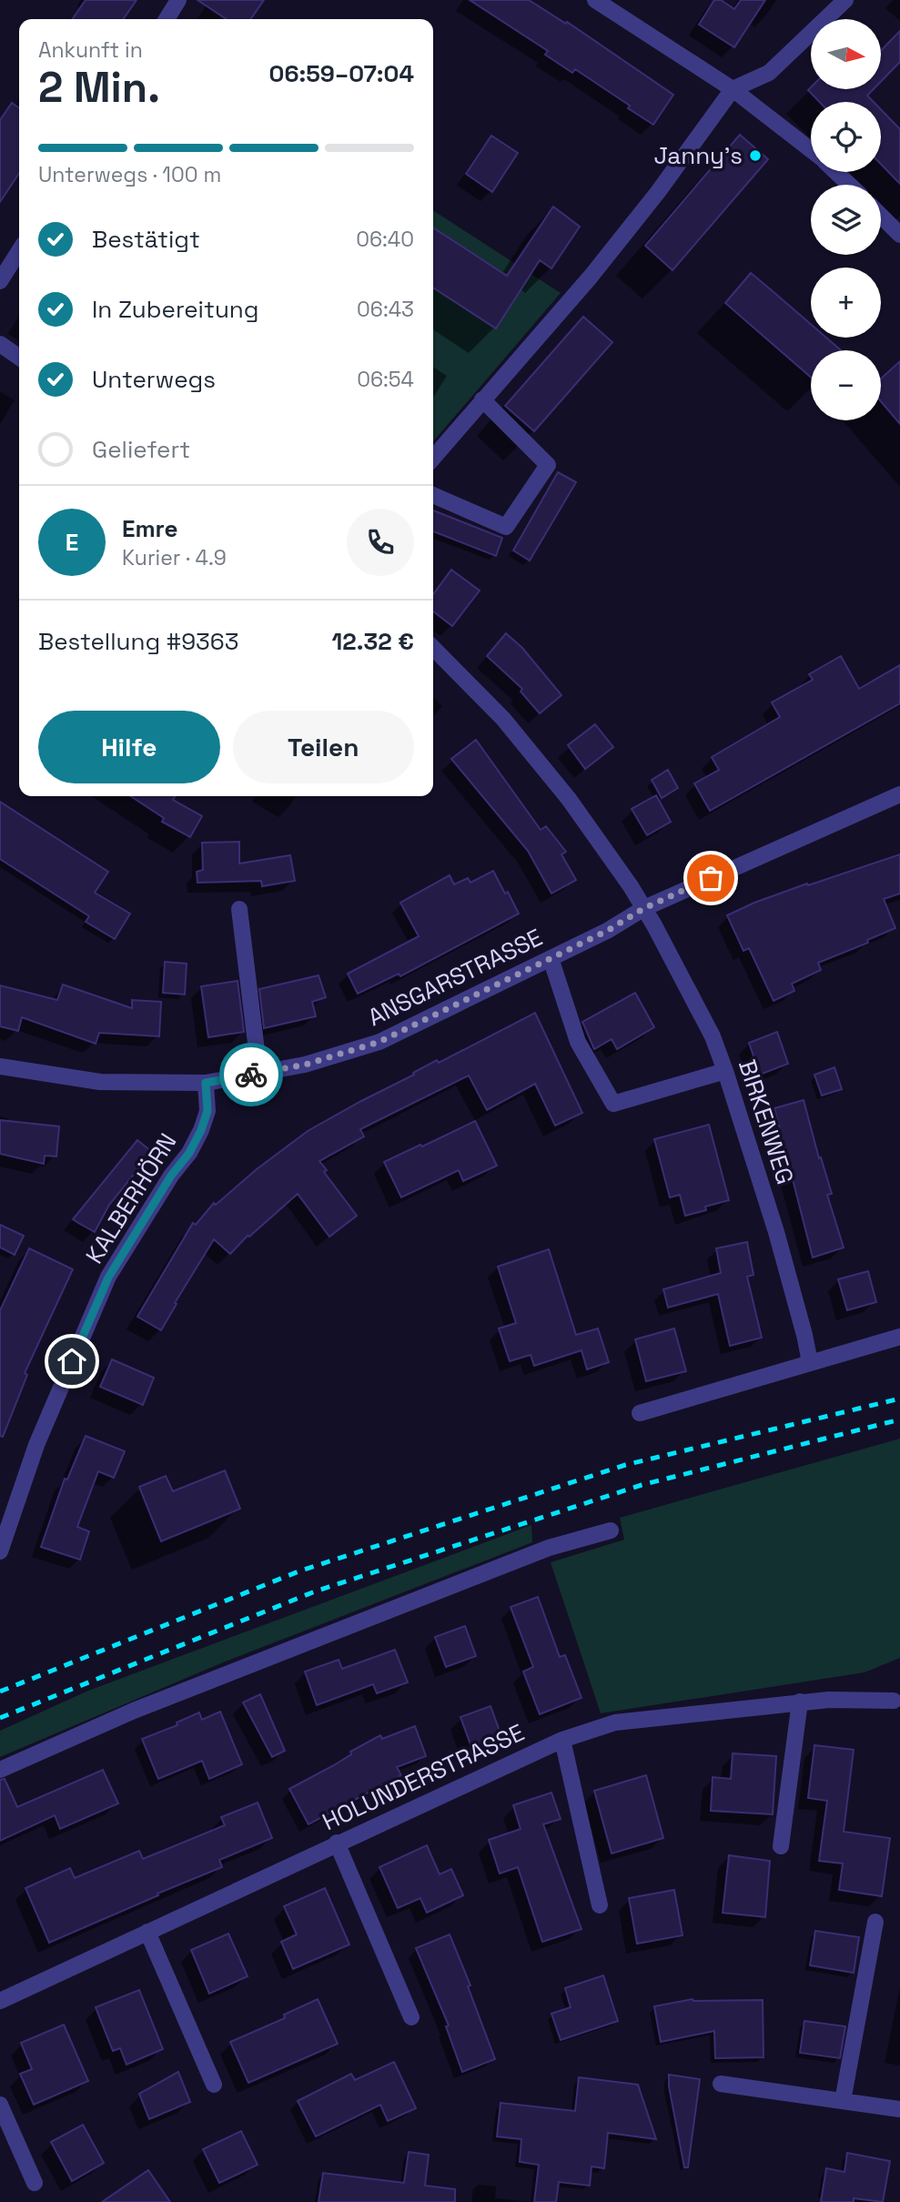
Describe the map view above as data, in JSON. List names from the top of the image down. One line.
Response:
{"streets":{"street":["ANSGARSTRASSE","BIRKENWEG","KALBERHÖRN","HOLUNDERSTRASSE"]},"crossings":[["ANSGARSTRASSE","BIRKENWEG"],["ANSGARSTRASSE","KALBERHÖRN"]],"places":["Janny's"],"north":"right","page":{"map_buttons":["+","−"],"heading":["2 Min.","Ankunft in","06:59–07:04"],"panel":["Emre","Kurier · 4.9","Bestellung #9363","12.32 €"],"bar":"Unterwegs · 100 m","list":[["Bestätigt","06:40"],["In Zubereitung","06:43"],["Unterwegs","06:54"],"Geliefert"],"round":"E","buttons":["Hilfe","Teilen"]}}
